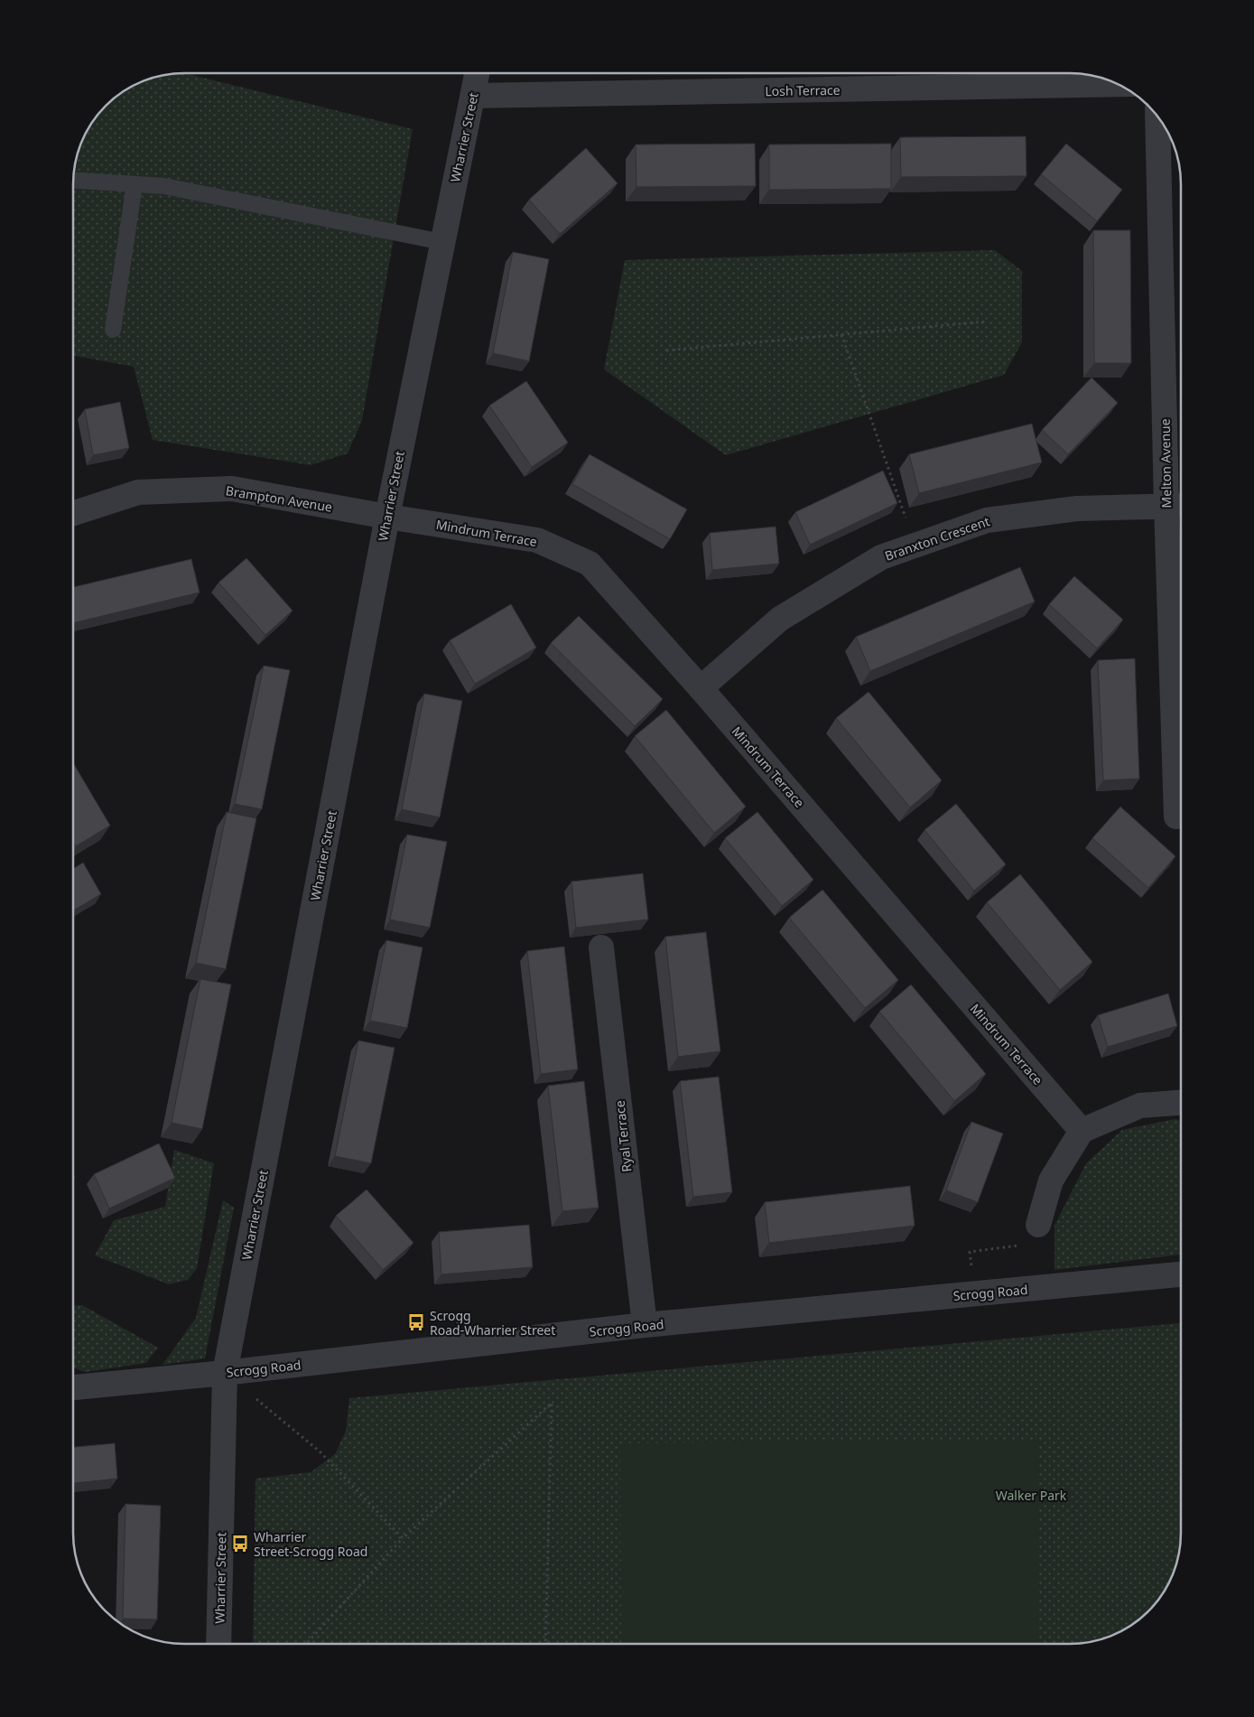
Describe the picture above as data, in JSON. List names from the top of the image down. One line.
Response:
{"streets":{"street":["Losh Terrace","Wharrier Street","Melton Avenue","Brampton Avenue","Mindrum Terrace","Branxton Crescent","Ryal Terrace","Scrogg Road"]},"crossings":[["Losh Terrace","Wharrier Street"],["Wharrier Street","Brampton Avenue"],["Wharrier Street","Mindrum Terrace"],["Wharrier Street","Scrogg Road"],["Melton Avenue","Branxton Crescent"],["Brampton Avenue","Mindrum Terrace"],["Mindrum Terrace","Branxton Crescent"],["Ryal Terrace","Scrogg Road"]],"parks":["Walker Park"],"places":{"bus stop":["Scrogg Road-Wharrier Street","Wharrier Street-Scrogg Road"]}}
